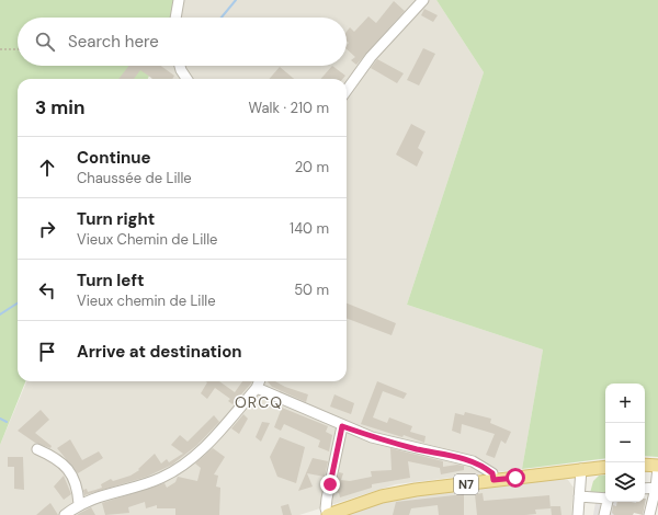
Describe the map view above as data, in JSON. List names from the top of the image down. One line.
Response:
{"streets":{"main road":["N7"]},"districts":["ORCQ"],"page":{"search":"Search here","heading":["3 min","Walk · 210 m"],"list":[["Continue","Chaussée de Lille","20 m"],["Turn right","Vieux Chemin de Lille","140 m"],["Turn left","Vieux chemin de Lille","50 m"],"Arrive at destination"],"map_buttons":["+","−"]}}
